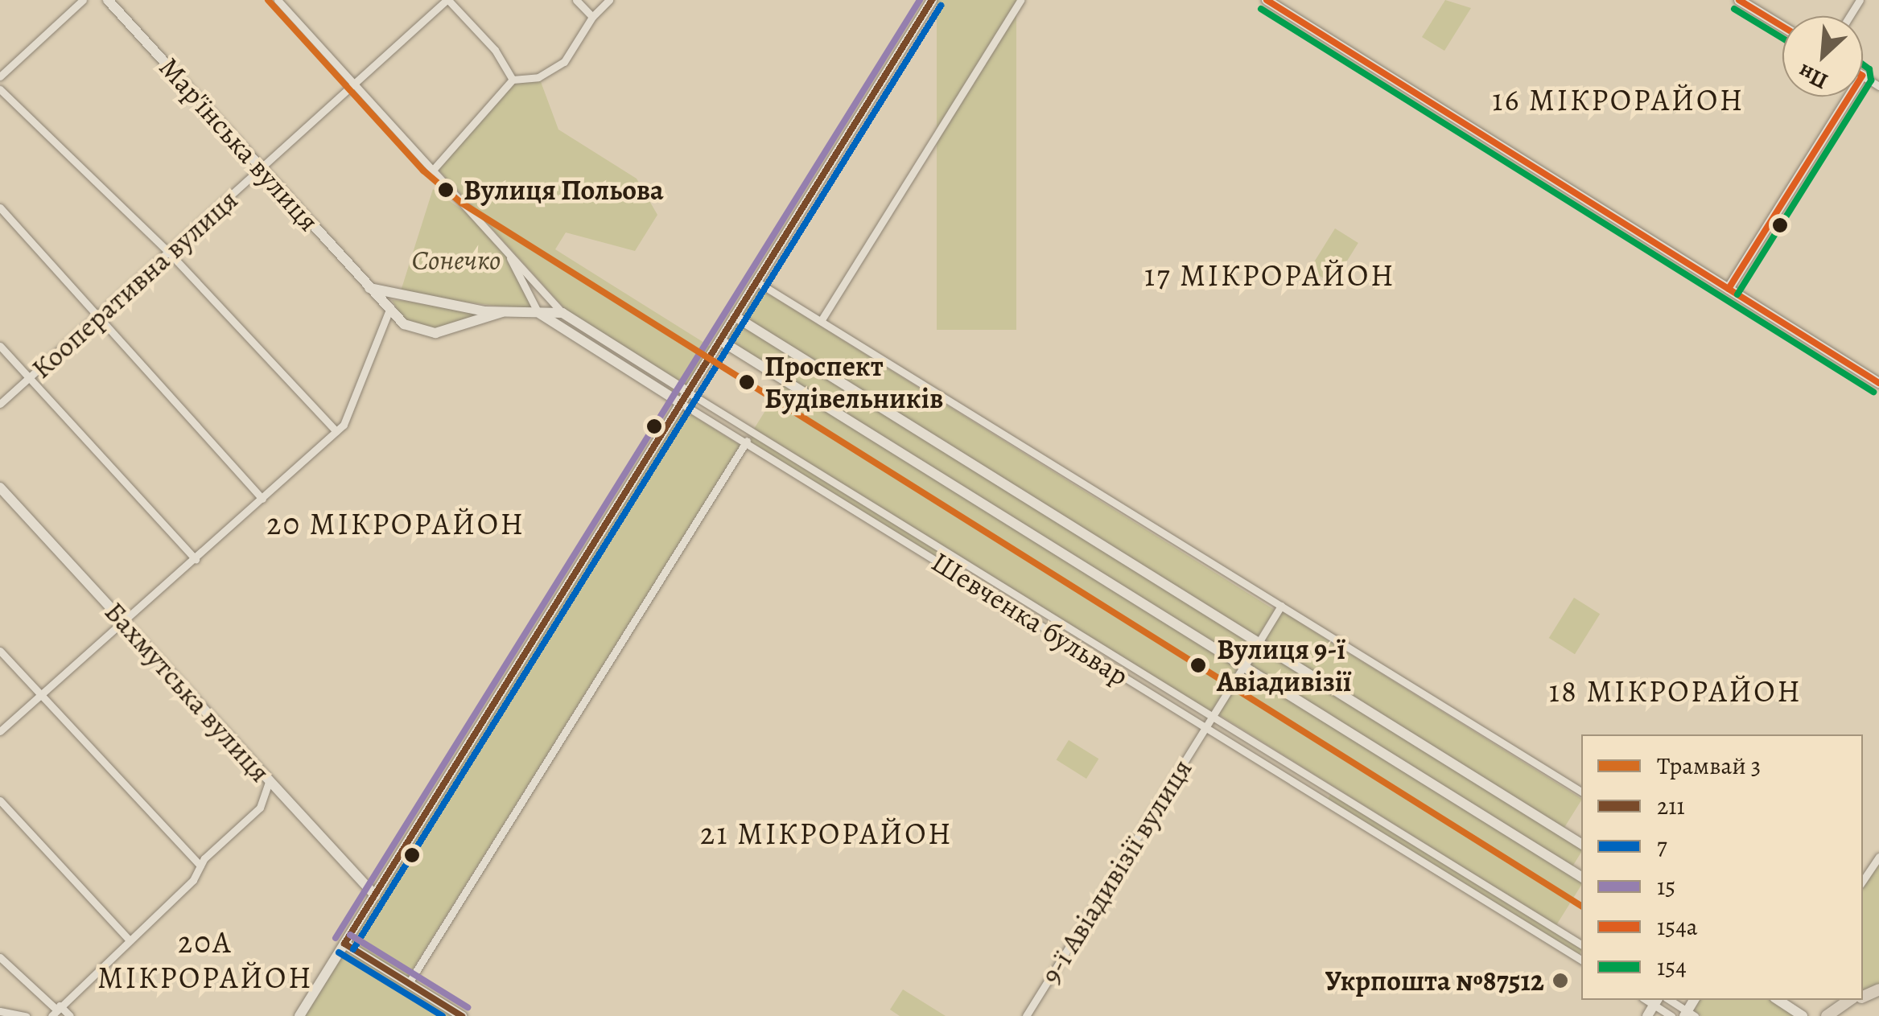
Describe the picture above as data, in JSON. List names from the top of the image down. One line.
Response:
{"streets":{"main road":["Мар'їнська вулиця","Шевченка бульвар","Бахмутська вулиця"],"street":["Кооперативна вулиця","9-ї Авіадивізії вулиця"]},"crossings":[["Мар'їнська вулиця","Кооперативна вулиця"],["Кооперативна вулиця","Шевченка бульвар"],["Шевченка бульвар","9-ї Авіадивізії вулиця"]],"districts":["16 МІКРОРАЙОН","17 МІКРОРАЙОН","20 МІКРОРАЙОН","18 МІКРОРАЙОН","21 МІКРОРАЙОН","20А МІКРОРАЙОН"],"parks":["Сонечко"],"places":["Вулиця Польова","Проспект Будівельників","Вулиця 9-ї Авіадивізії","Укрпошта №87512"],"lines":["tram line 3","transit line 211","transit line 15","transit line 154а","transit line 7","transit line 154"],"legend":["Трамвай 3","211","7","15","154а","154"],"north":"bottom left"}
